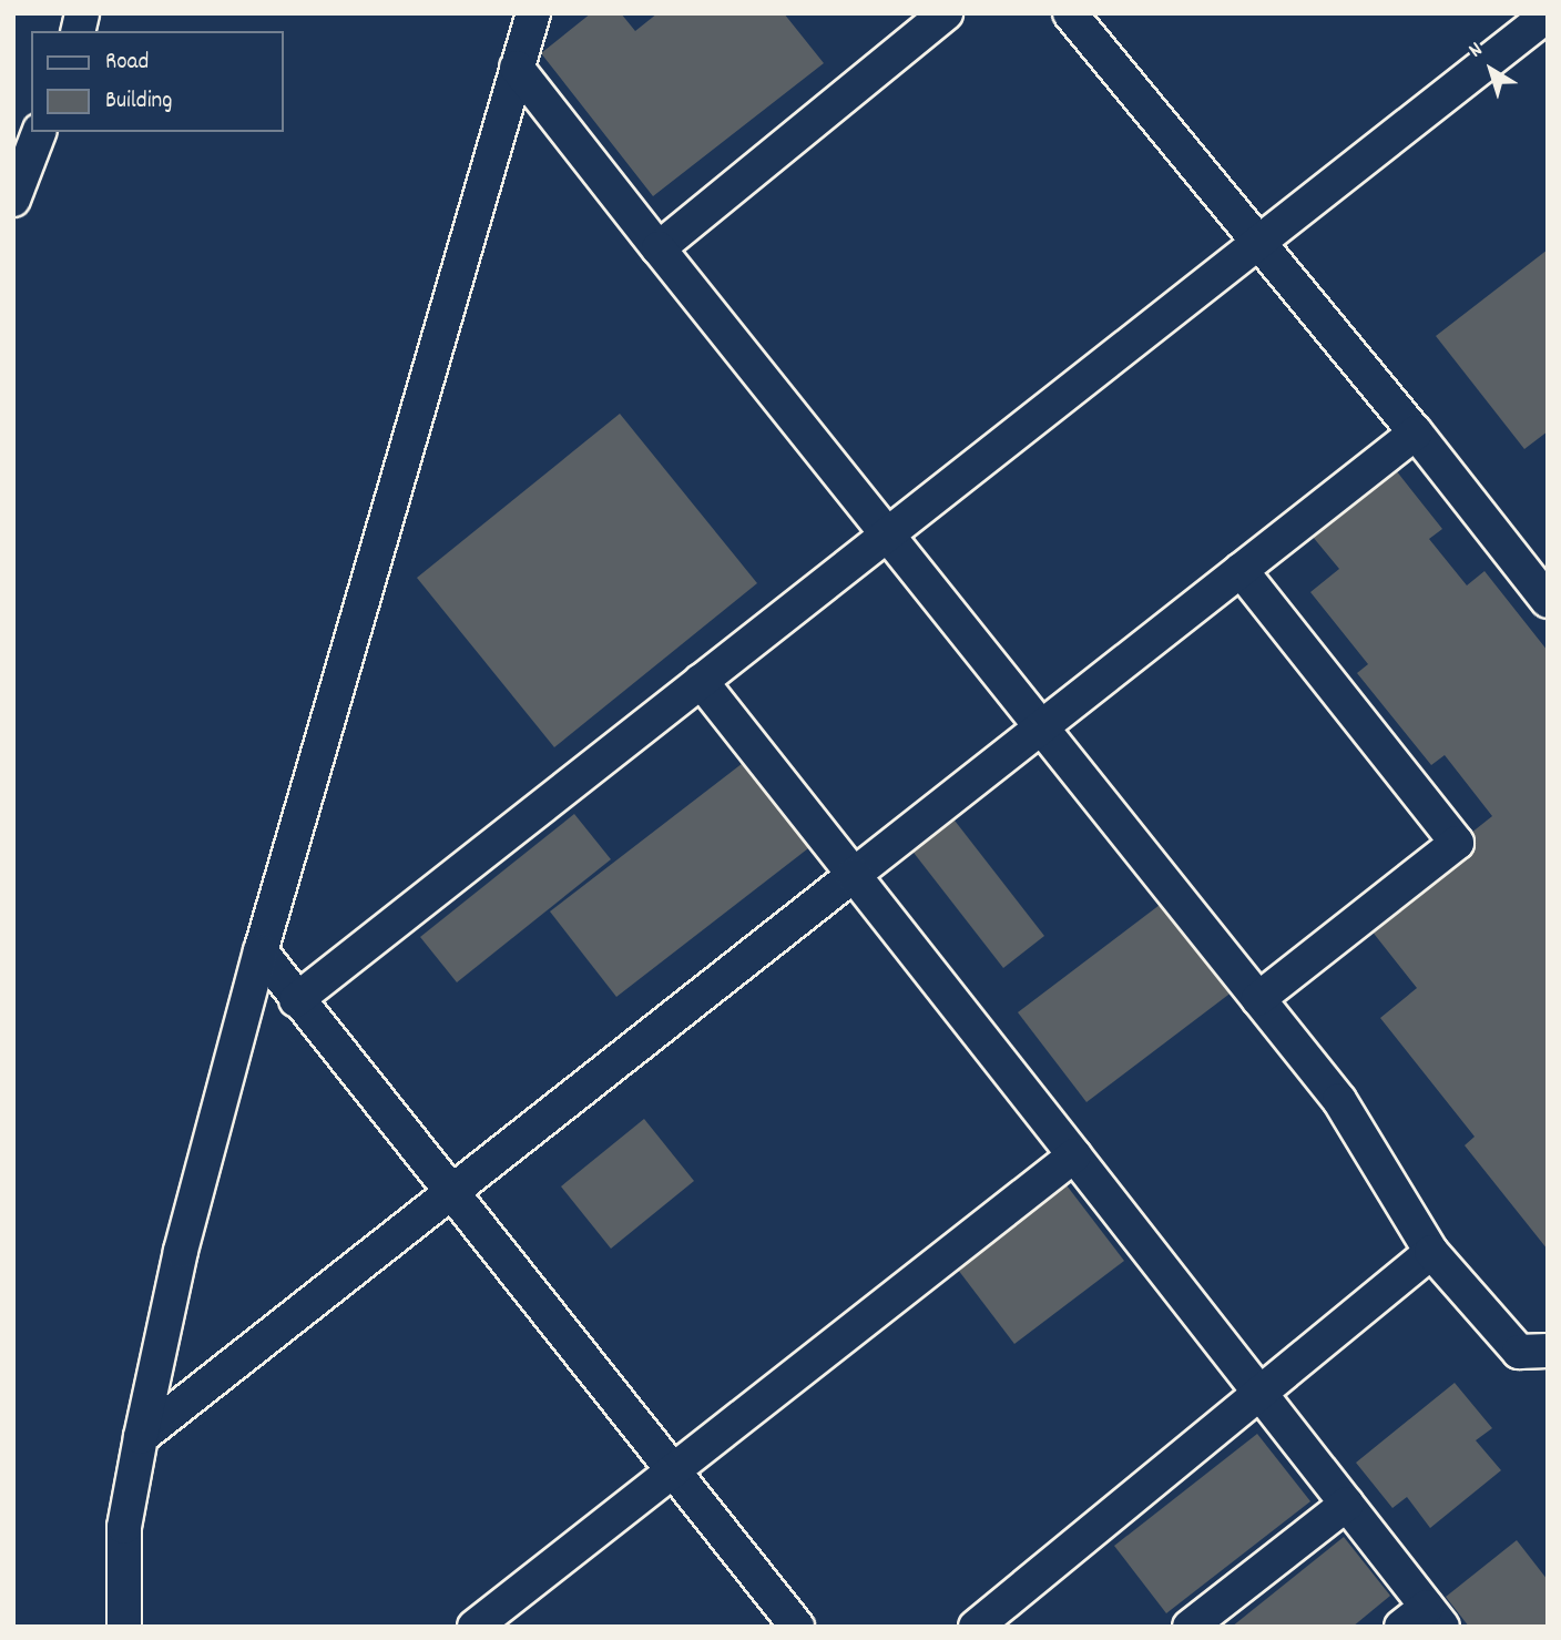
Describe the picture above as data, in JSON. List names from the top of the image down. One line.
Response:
{"legend":["Road","Building"],"north":"top left"}
